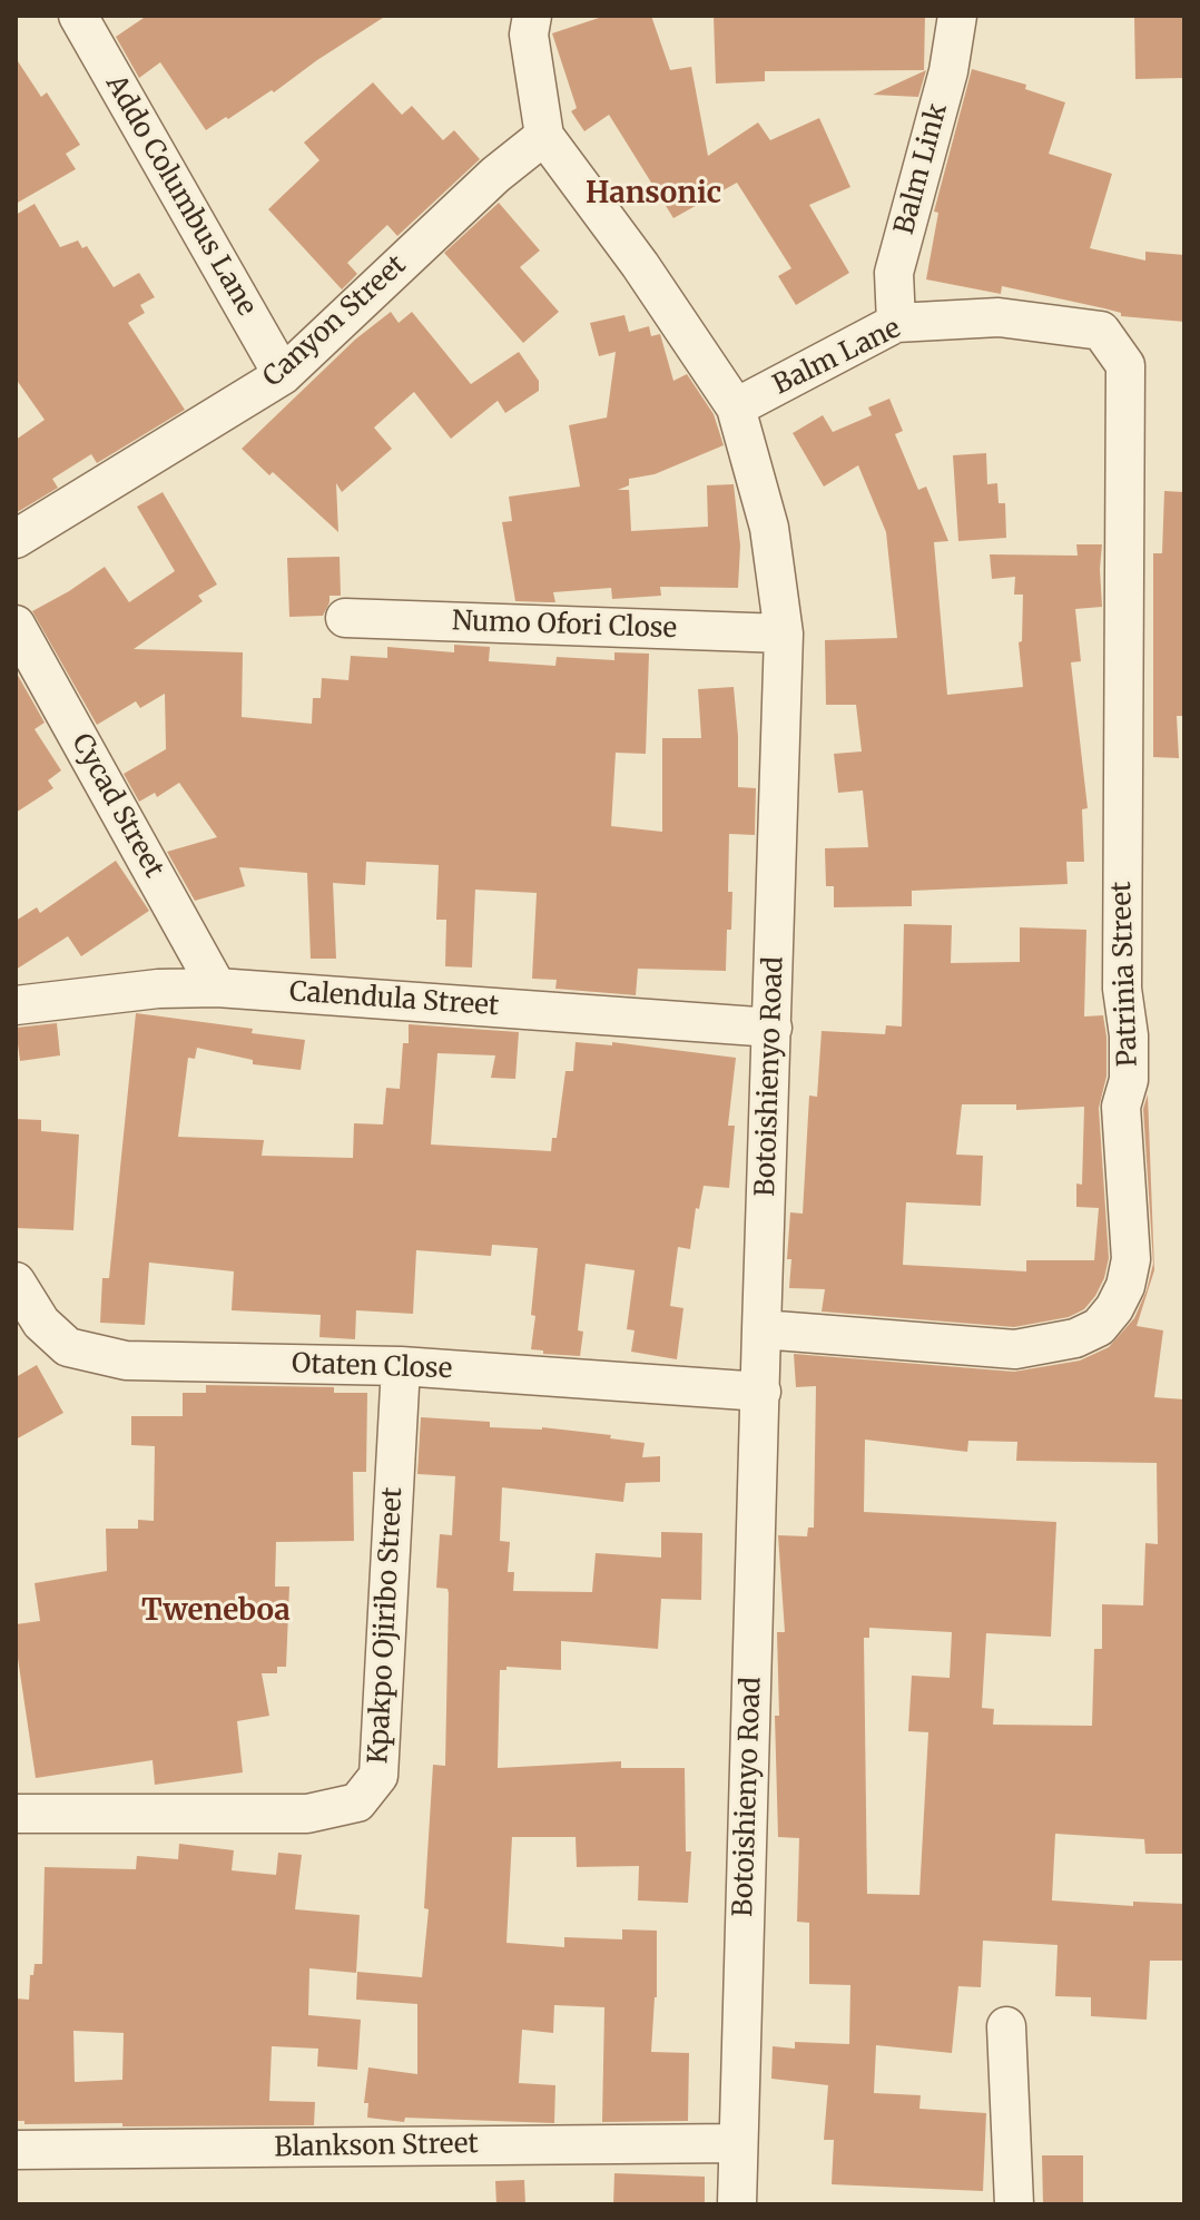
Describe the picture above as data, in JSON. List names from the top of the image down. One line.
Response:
{"streets":{"street":["Balm Link","Addo Columbus Lane","Canyon Street","Balm Lane","Numo Ofori Close","Cycad Street","Patrinia Street","Calendula Street","Botoishienyo Road","Otaten Close","Kpakpo Ojiribo Street","Blankson Street"]},"crossings":[["Balm Link","Balm Lane"],["Addo Columbus Lane","Canyon Street"],["Canyon Street","Botoishienyo Road"],["Balm Lane","Patrinia Street"],["Balm Lane","Botoishienyo Road"],["Numo Ofori Close","Botoishienyo Road"],["Cycad Street","Calendula Street"],["Patrinia Street","Botoishienyo Road"],["Calendula Street","Botoishienyo Road"],["Botoishienyo Road","Otaten Close"],["Botoishienyo Road","Blankson Street"],["Otaten Close","Kpakpo Ojiribo Street"]],"districts":["Hansonic","Tweneboa"]}
